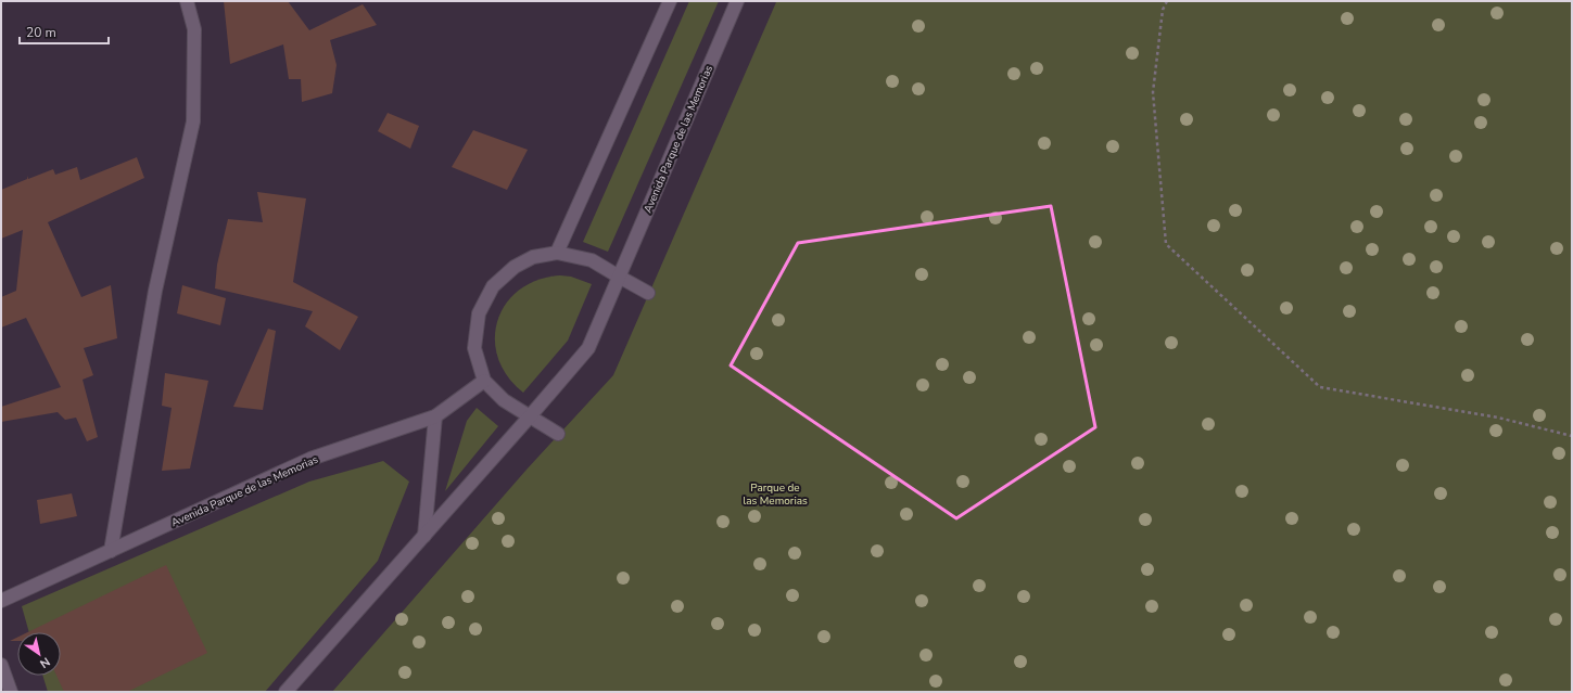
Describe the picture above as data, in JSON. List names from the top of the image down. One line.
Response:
{"streets":{"street":["Avenida Parque de las Memorias"]},"parks":["Parque de las Memorias"],"scale_bar":"20 m","north":"bottom right"}
